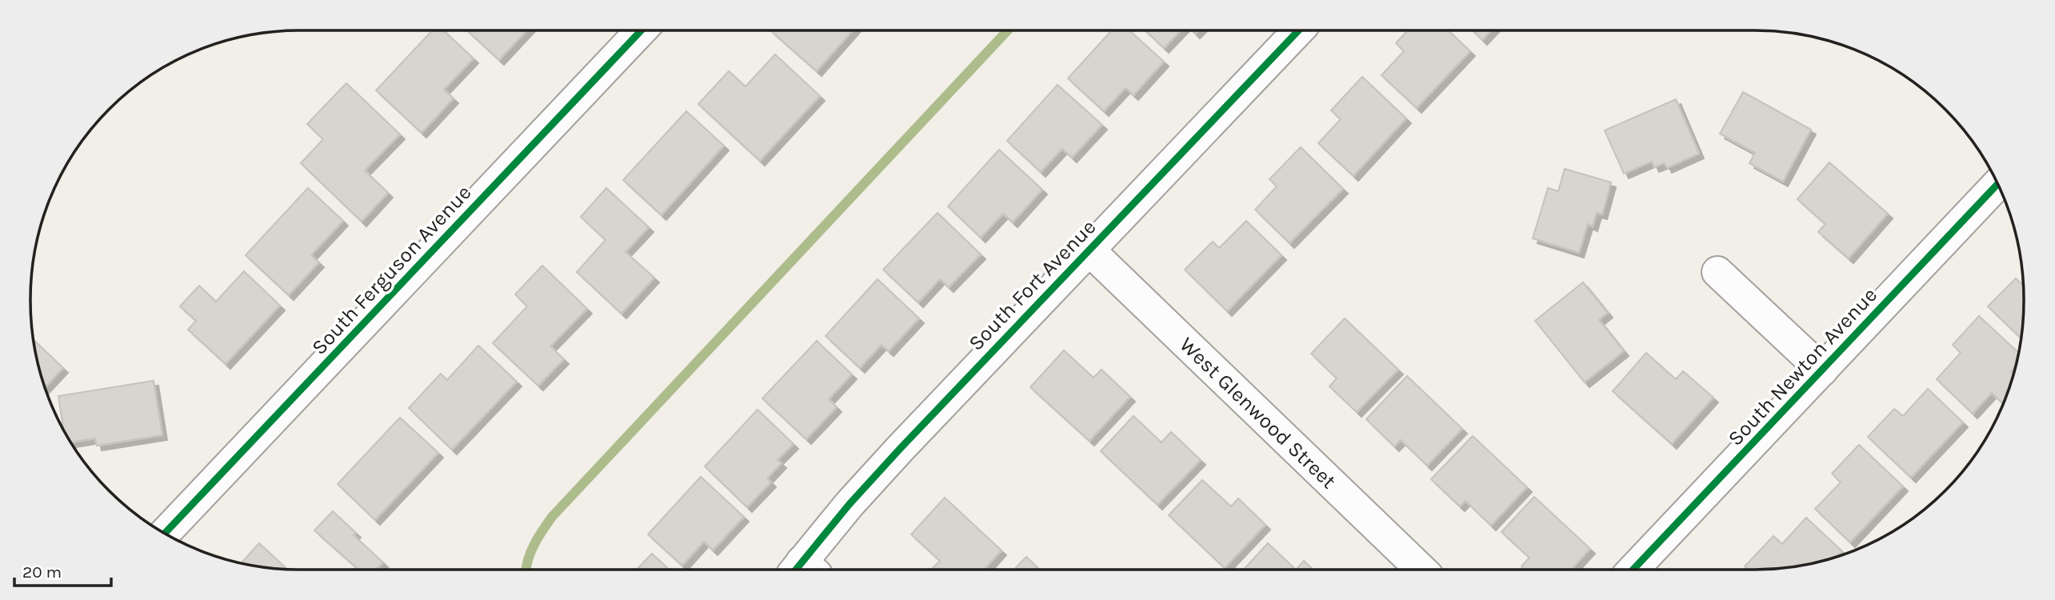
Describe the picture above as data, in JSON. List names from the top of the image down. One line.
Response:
{"streets":{"street":["South Ferguson Avenue","South Fort Avenue","South Newton Avenue","West Glenwood Street"]},"crossings":[["South Fort Avenue","West Glenwood Street"]],"scale_bar":"20 m"}
